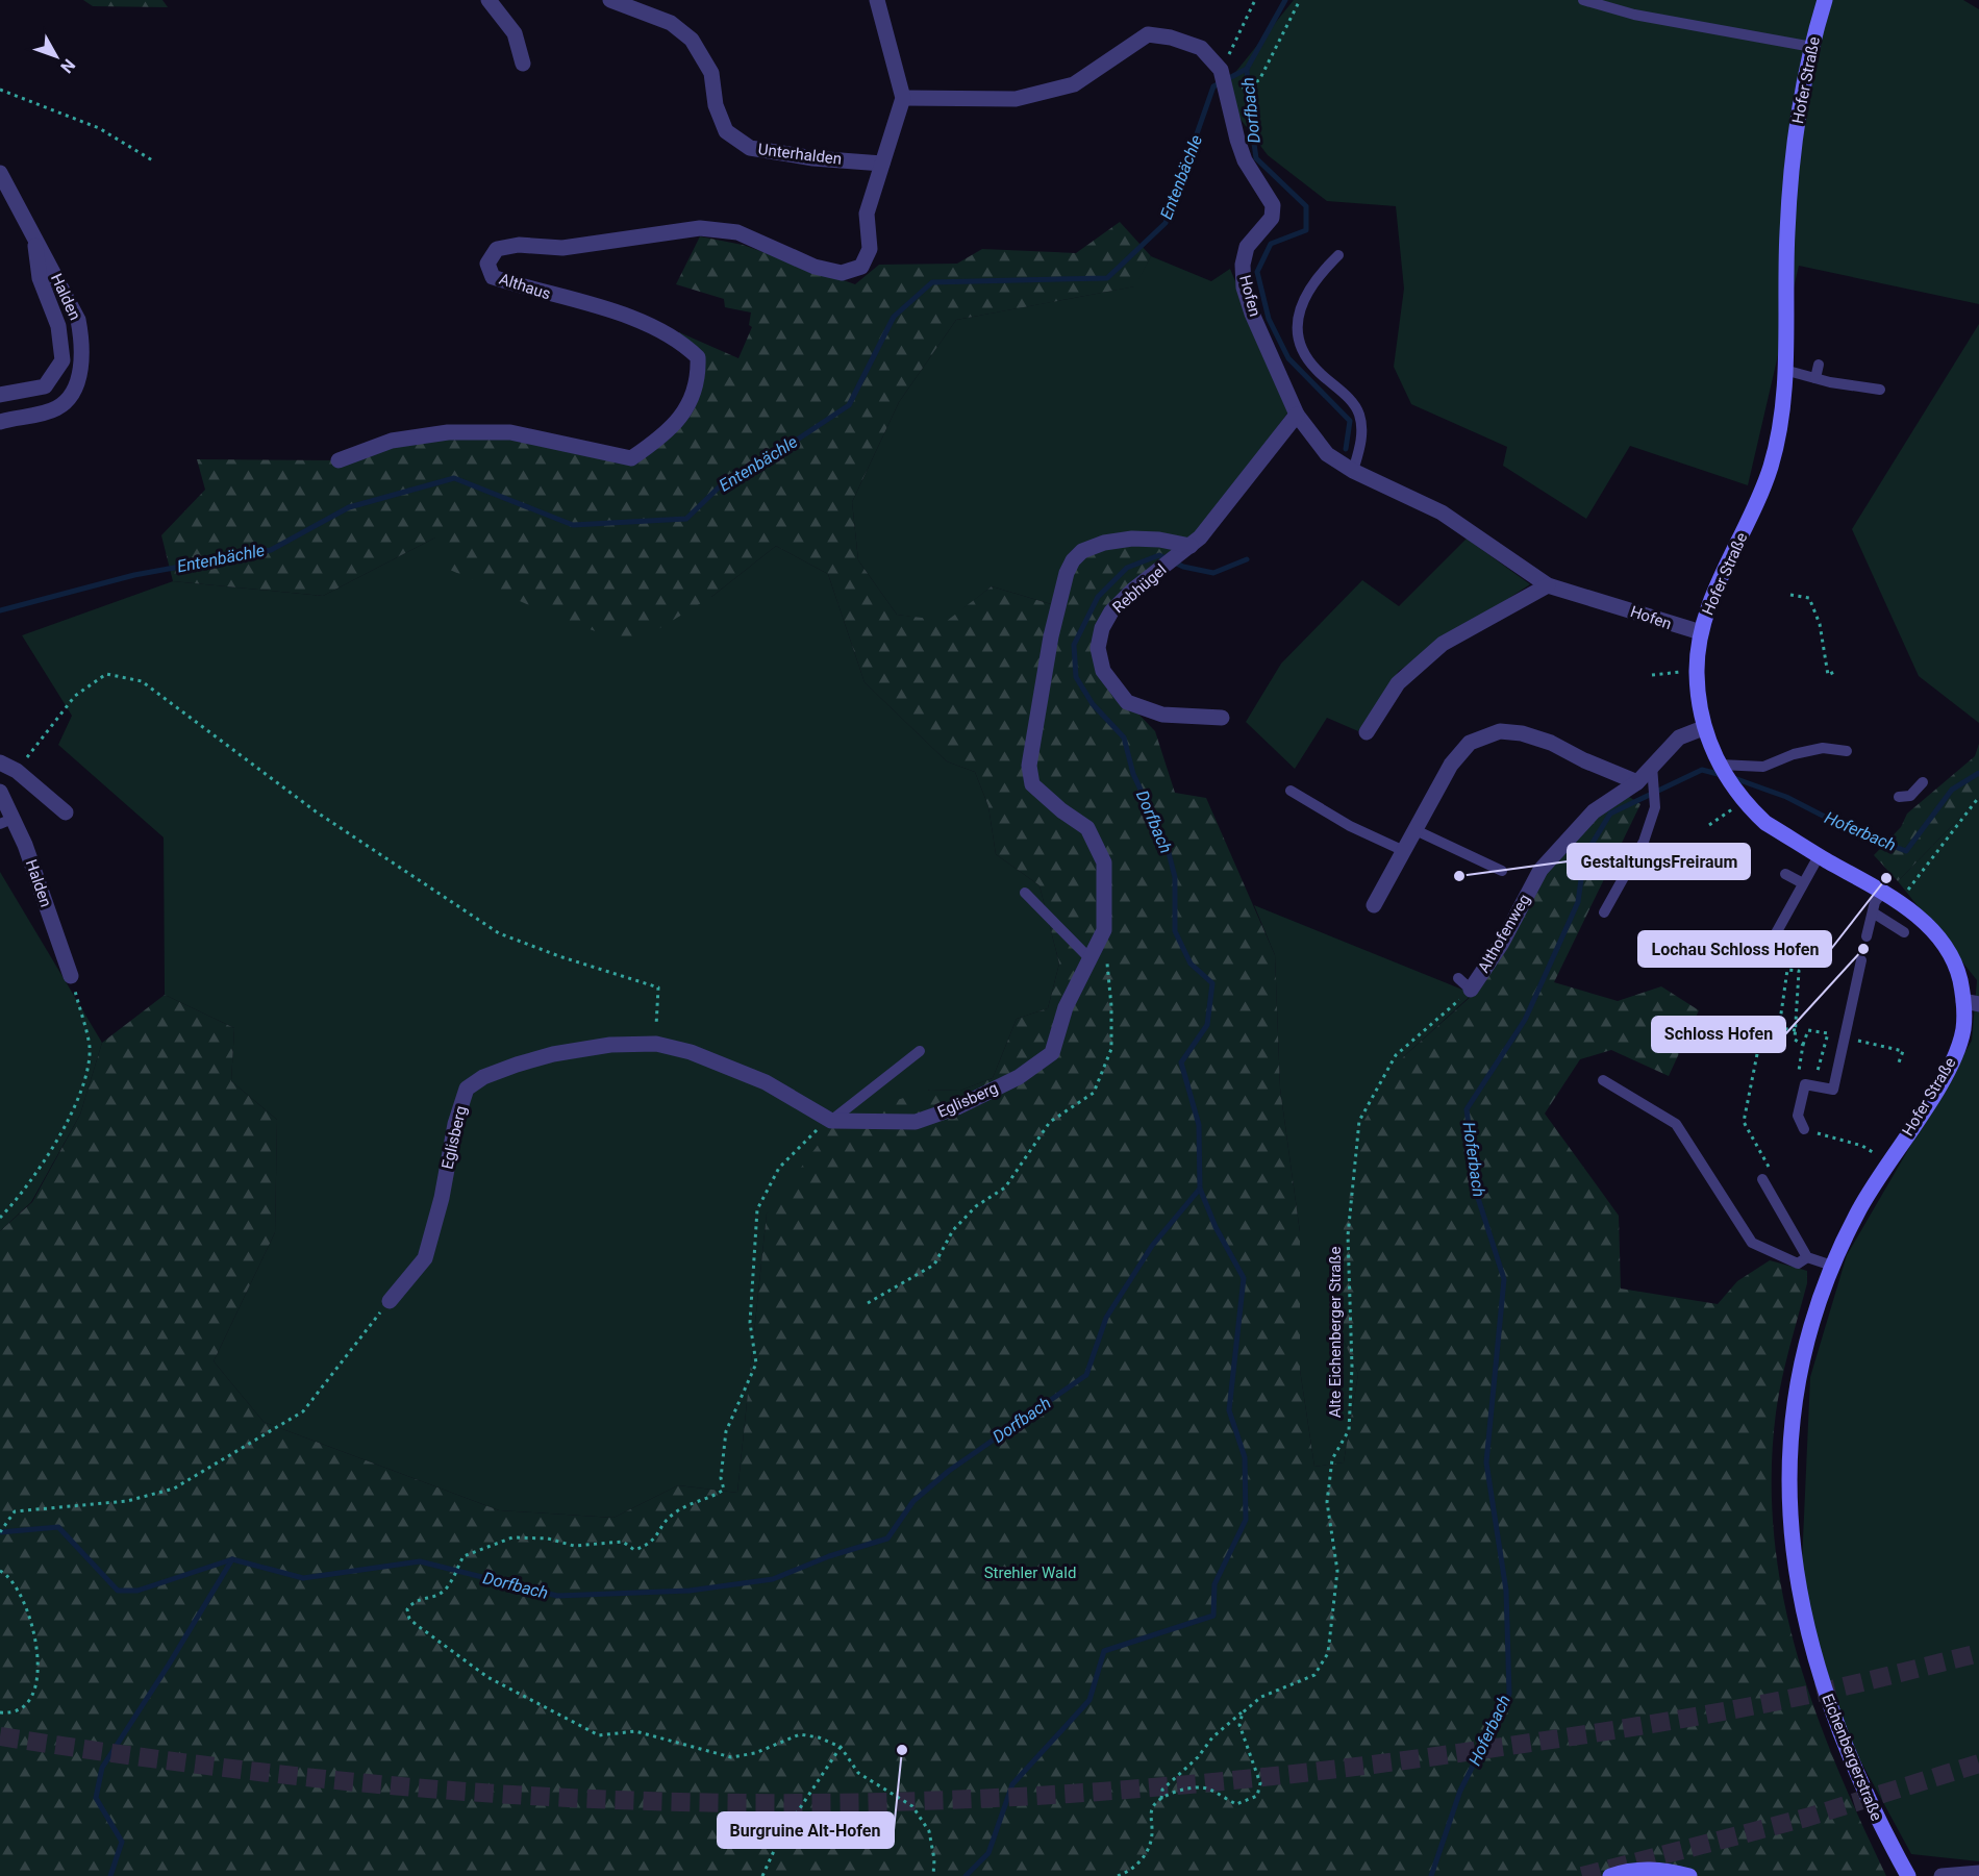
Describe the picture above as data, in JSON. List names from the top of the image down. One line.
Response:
{"streets":{"street":["Hofer Straße","Unterhalden","Althaus","Hofen","Halden","Rebhügel","Althofenweg","Eglisberg","Eichenbergerstraße"],"path":["Alte Eichenberger Straße"]},"crossings":[["Hofer Straße","Hofen"],["Hofer Straße","Althofenweg"],["Hofer Straße","Eichenbergerstraße"],["Unterhalden","Althaus"],["Althaus","Hofen"],["Hofen","Rebhügel"],["Rebhügel","Eglisberg"],["Althofenweg","Alte Eichenberger Straße"]],"water":["Dorfbach","Entenbächle","Hoferbach"],"parks":["Strehler Wald"],"places":["GestaltungsFreiraum","Lochau Schloss Hofen","Schloss Hofen","Burgruine Alt-Hofen"],"north":"bottom right"}
